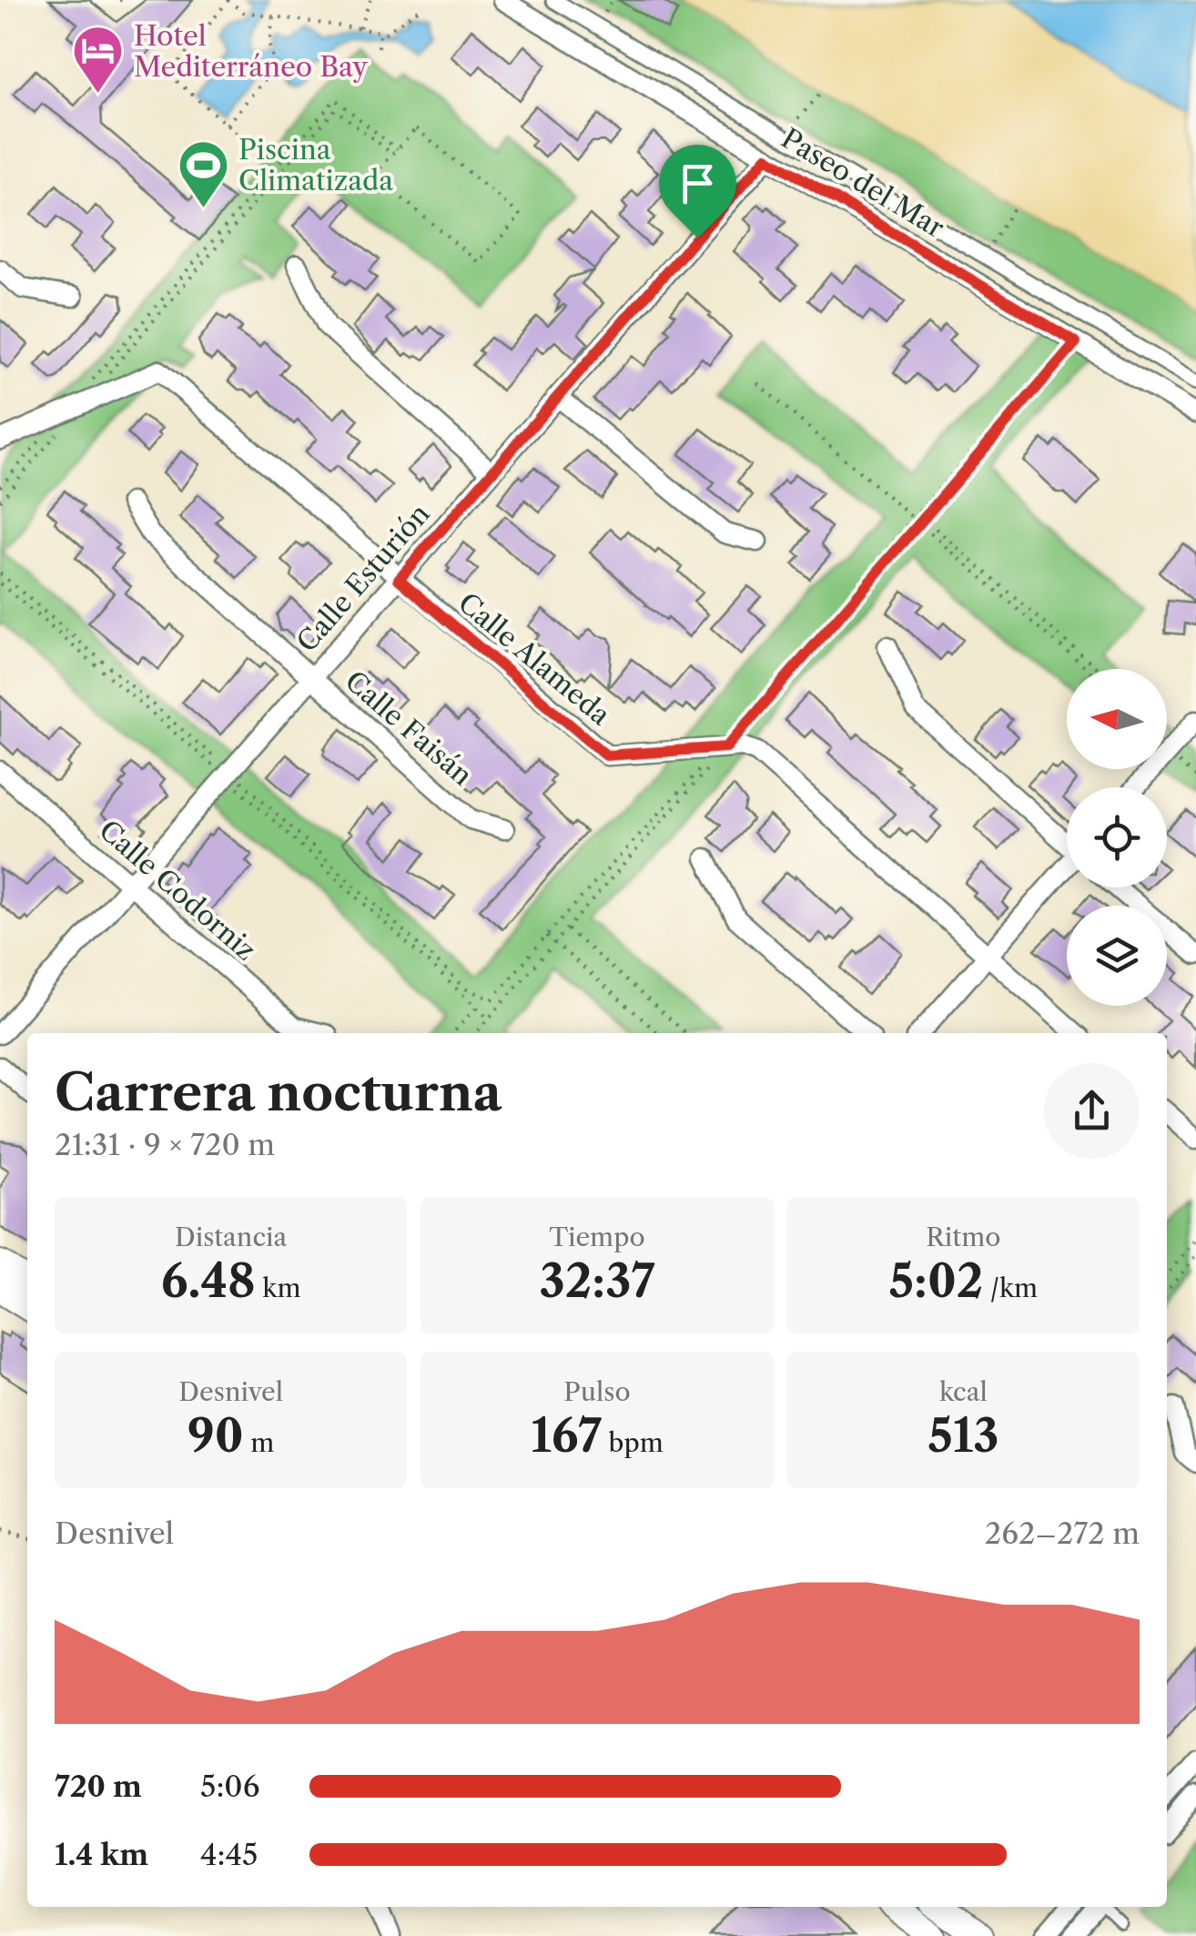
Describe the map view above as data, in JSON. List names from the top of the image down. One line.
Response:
{"streets":{"street":["Paseo del Mar","Calle Esturión","Calle Alameda","Calle Faisán","Calle Codorniz"]},"crossings":[["Paseo del Mar","Calle Esturión"],["Calle Esturión","Calle Alameda"],["Calle Esturión","Calle Faisán"],["Calle Esturión","Calle Codorniz"]],"places":{"hotel":["Hotel Mediterráneo Bay"],"sports":["Piscina Climatizada"]},"north":"left","page":{"heading":["Carrera nocturna","21:31 · 9 × 720 m"],"stats":[["Distancia","6.48 km"],["Tiempo","32:37"],["Ritmo","5:02 /km"],["Desnivel","90 m"],["Pulso","167 bpm"],["kcal","513"]],"chart":["Desnivel","262–272 m"],"list":[{"name":"720 m","note":"5:06"},{"name":"1.4 km","note":"4:45"}]}}
